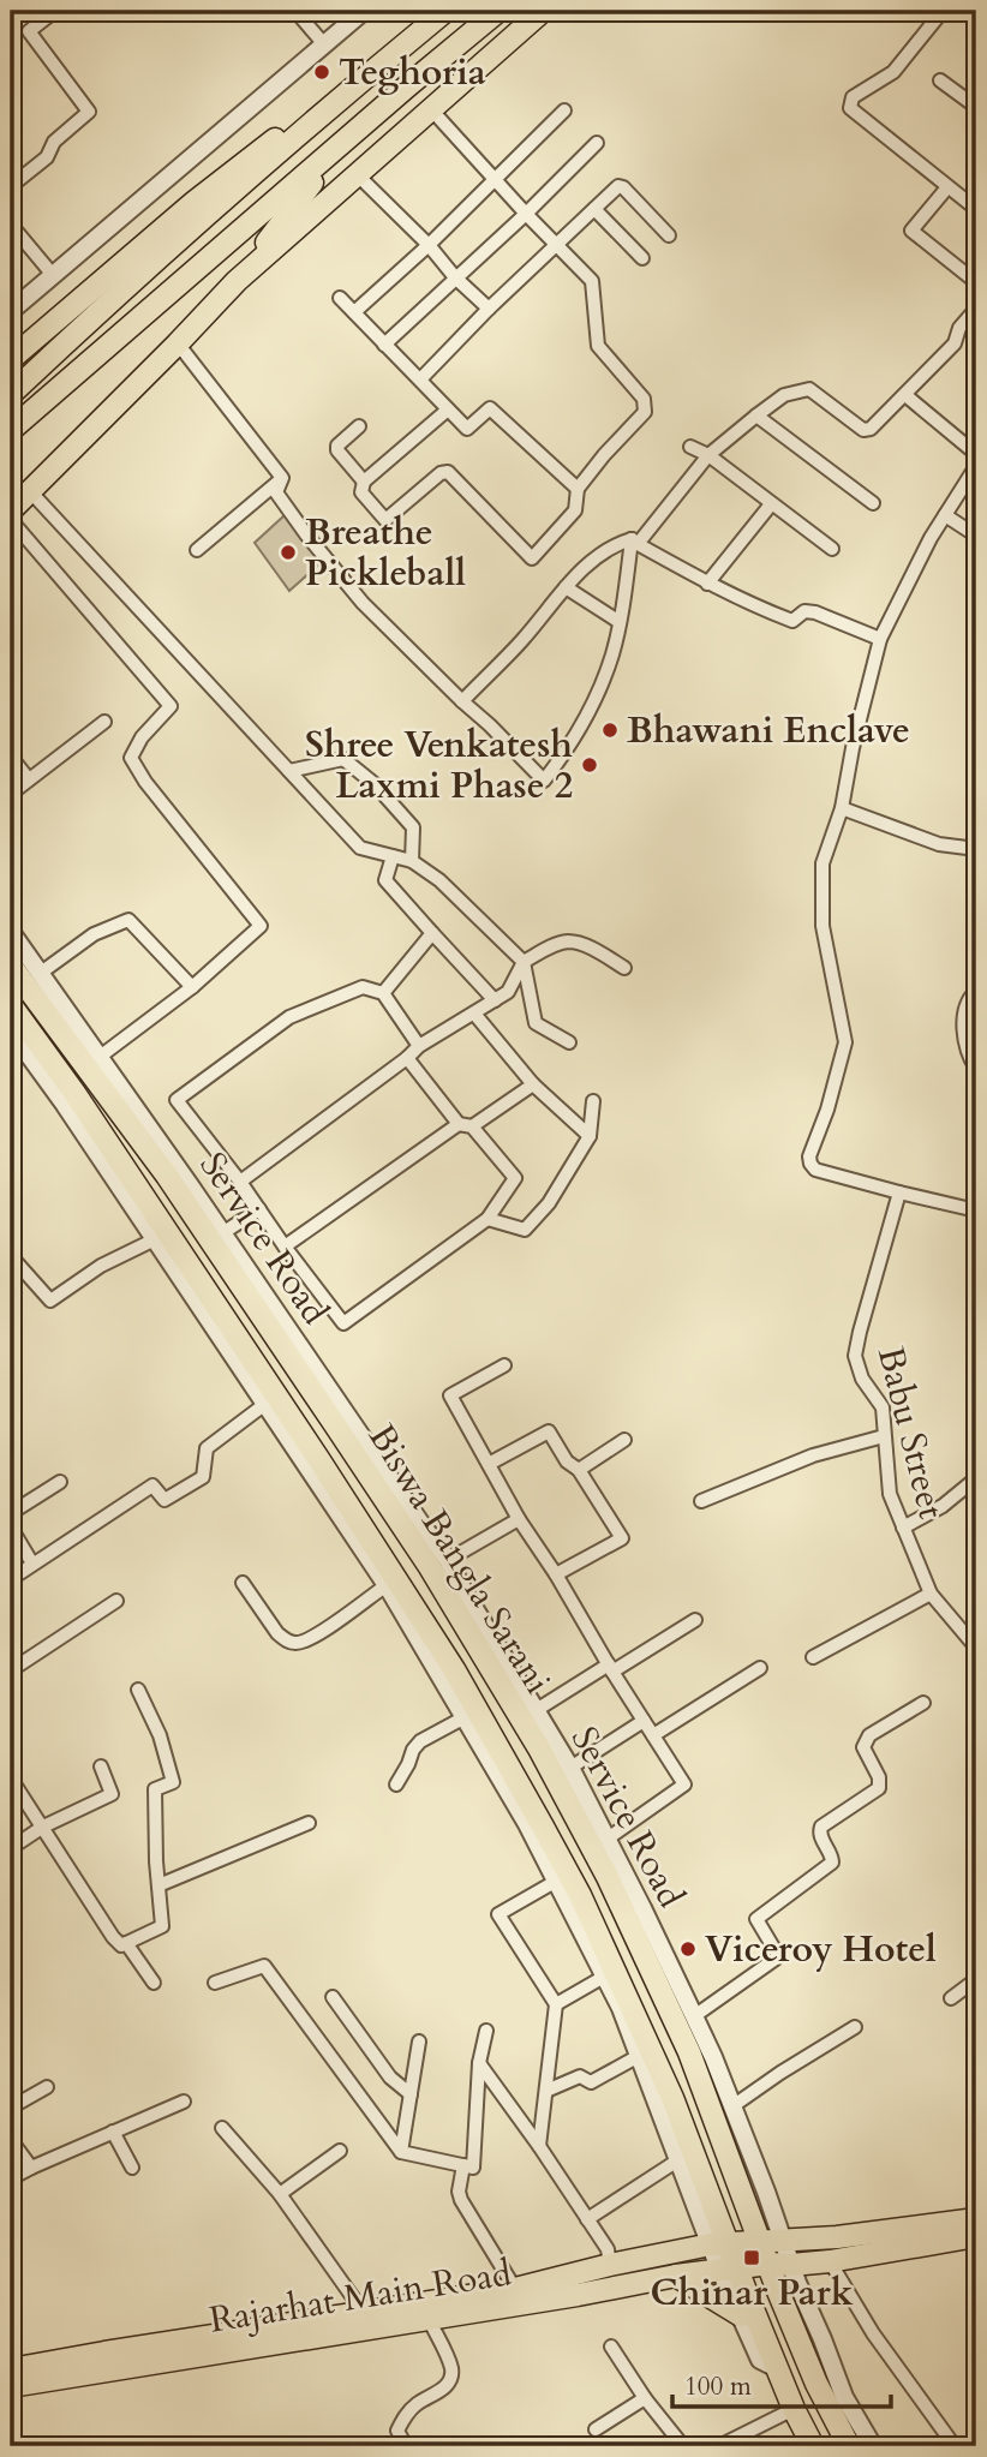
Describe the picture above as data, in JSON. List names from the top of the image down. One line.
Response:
{"streets":{"main road":["Biswa Bangla Sarani","Rajarhat Main Road"],"street":["Service Road","Babu Street"]},"crossings":[["Service Road","Biswa Bangla Sarani"],["Biswa Bangla Sarani","Rajarhat Main Road"]],"places":{"other":["Teghoria","Breathe Pickleball","Bhawani Enclave","Shree Venkatesh Laxmi Phase 2","Viceroy Hotel"],"transit":["Chinar Park"]},"scale_bar":"100 m"}
